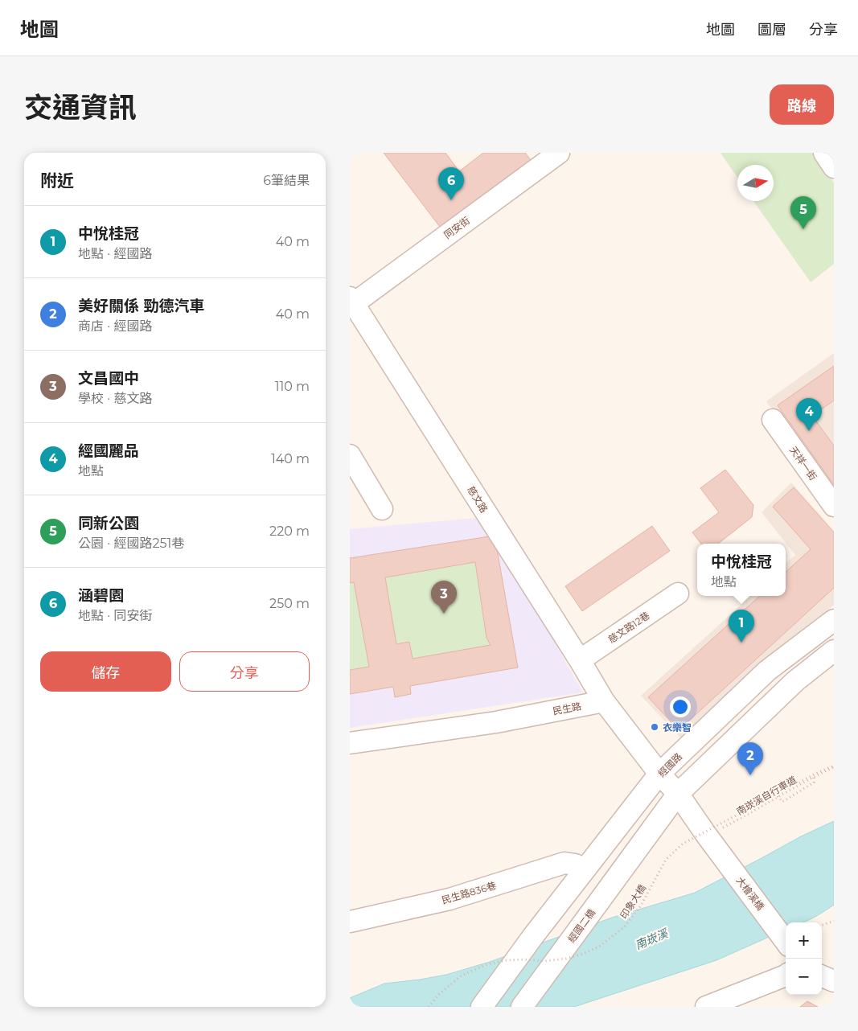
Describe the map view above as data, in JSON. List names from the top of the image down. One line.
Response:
{"streets":{"street":["同安街","天祥一街","慈文路","慈文路12巷","民生路","經國路","民生路836巷","大檜溪橋","經國二橋"],"path":["南崁溪自行車道","印象大橋"]},"crossings":[["同安街","慈文路"],["慈文路","慈文路12巷"],["慈文路","民生路"],["經國路","民生路836巷"],["南崁溪自行車道","大檜溪橋"],["南崁溪自行車道","印象大橋"]],"water":["南崁溪"],"places":["衣樂智"],"north":"right","page":{"header":"地圖","nav":["地圖","圖層","分享"],"title":"交通資訊","buttons":["路線",["儲存","分享"]],"heading":["附近","6筆結果"],"pins":["6","5","4","3","1","2"],"list":[{"mark":"1","name":"中悅桂冠","note":"地點 · 經國路","value":"40 m"},{"mark":"2","name":"美好關係 勁德汽車","note":"商店 · 經國路","value":"40 m"},{"mark":"3","name":"文昌國中","note":"學校 · 慈文路","value":"110 m"},{"mark":"4","name":"經國麗品","note":"地點","value":"140 m"},{"mark":"5","name":"同新公園","note":"公園 · 經國路251巷","value":"220 m"},{"mark":"6","name":"涵碧園","note":"地點 · 同安街","value":"250 m"}],"popup":["中悅桂冠","地點"],"map_buttons":["+","−"]}}
